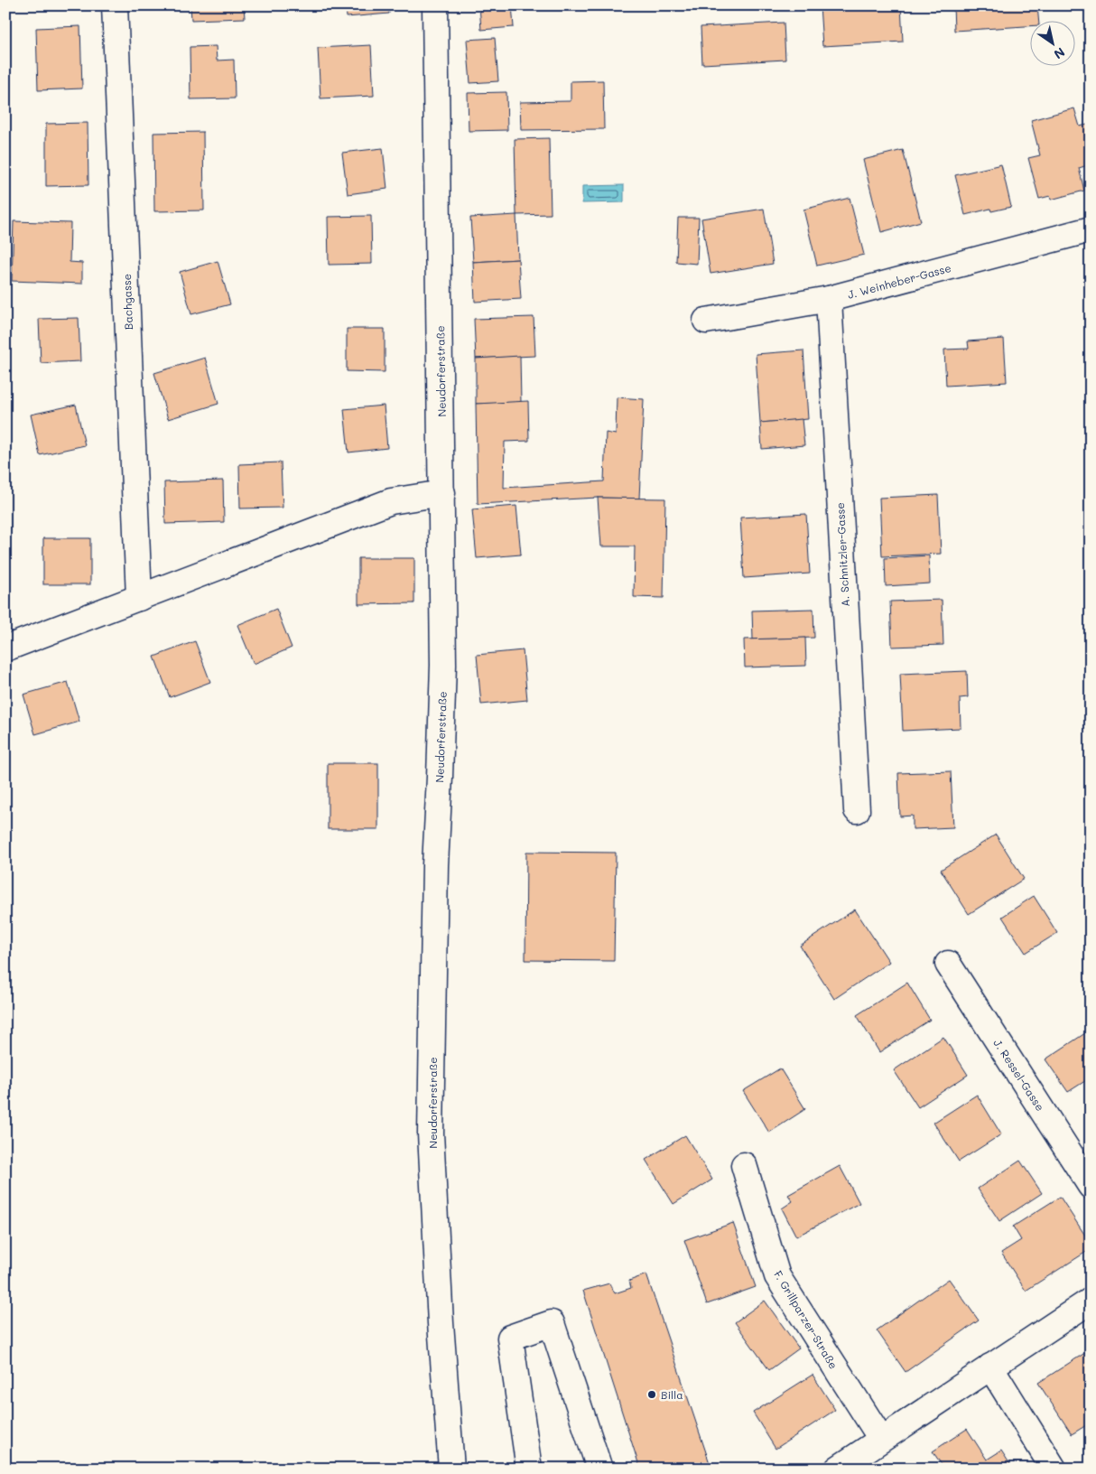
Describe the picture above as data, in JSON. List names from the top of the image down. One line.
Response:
{"streets":{"street":["J. Weinheber-Gasse","Bachgasse","Neudorferstraße","A. Schnitzler-Gasse","J. Ressel-Gasse","F. Grillparzer-Straße"]},"crossings":[["J. Weinheber-Gasse","A. Schnitzler-Gasse"]],"places":["Billa"],"north":"bottom right"}
